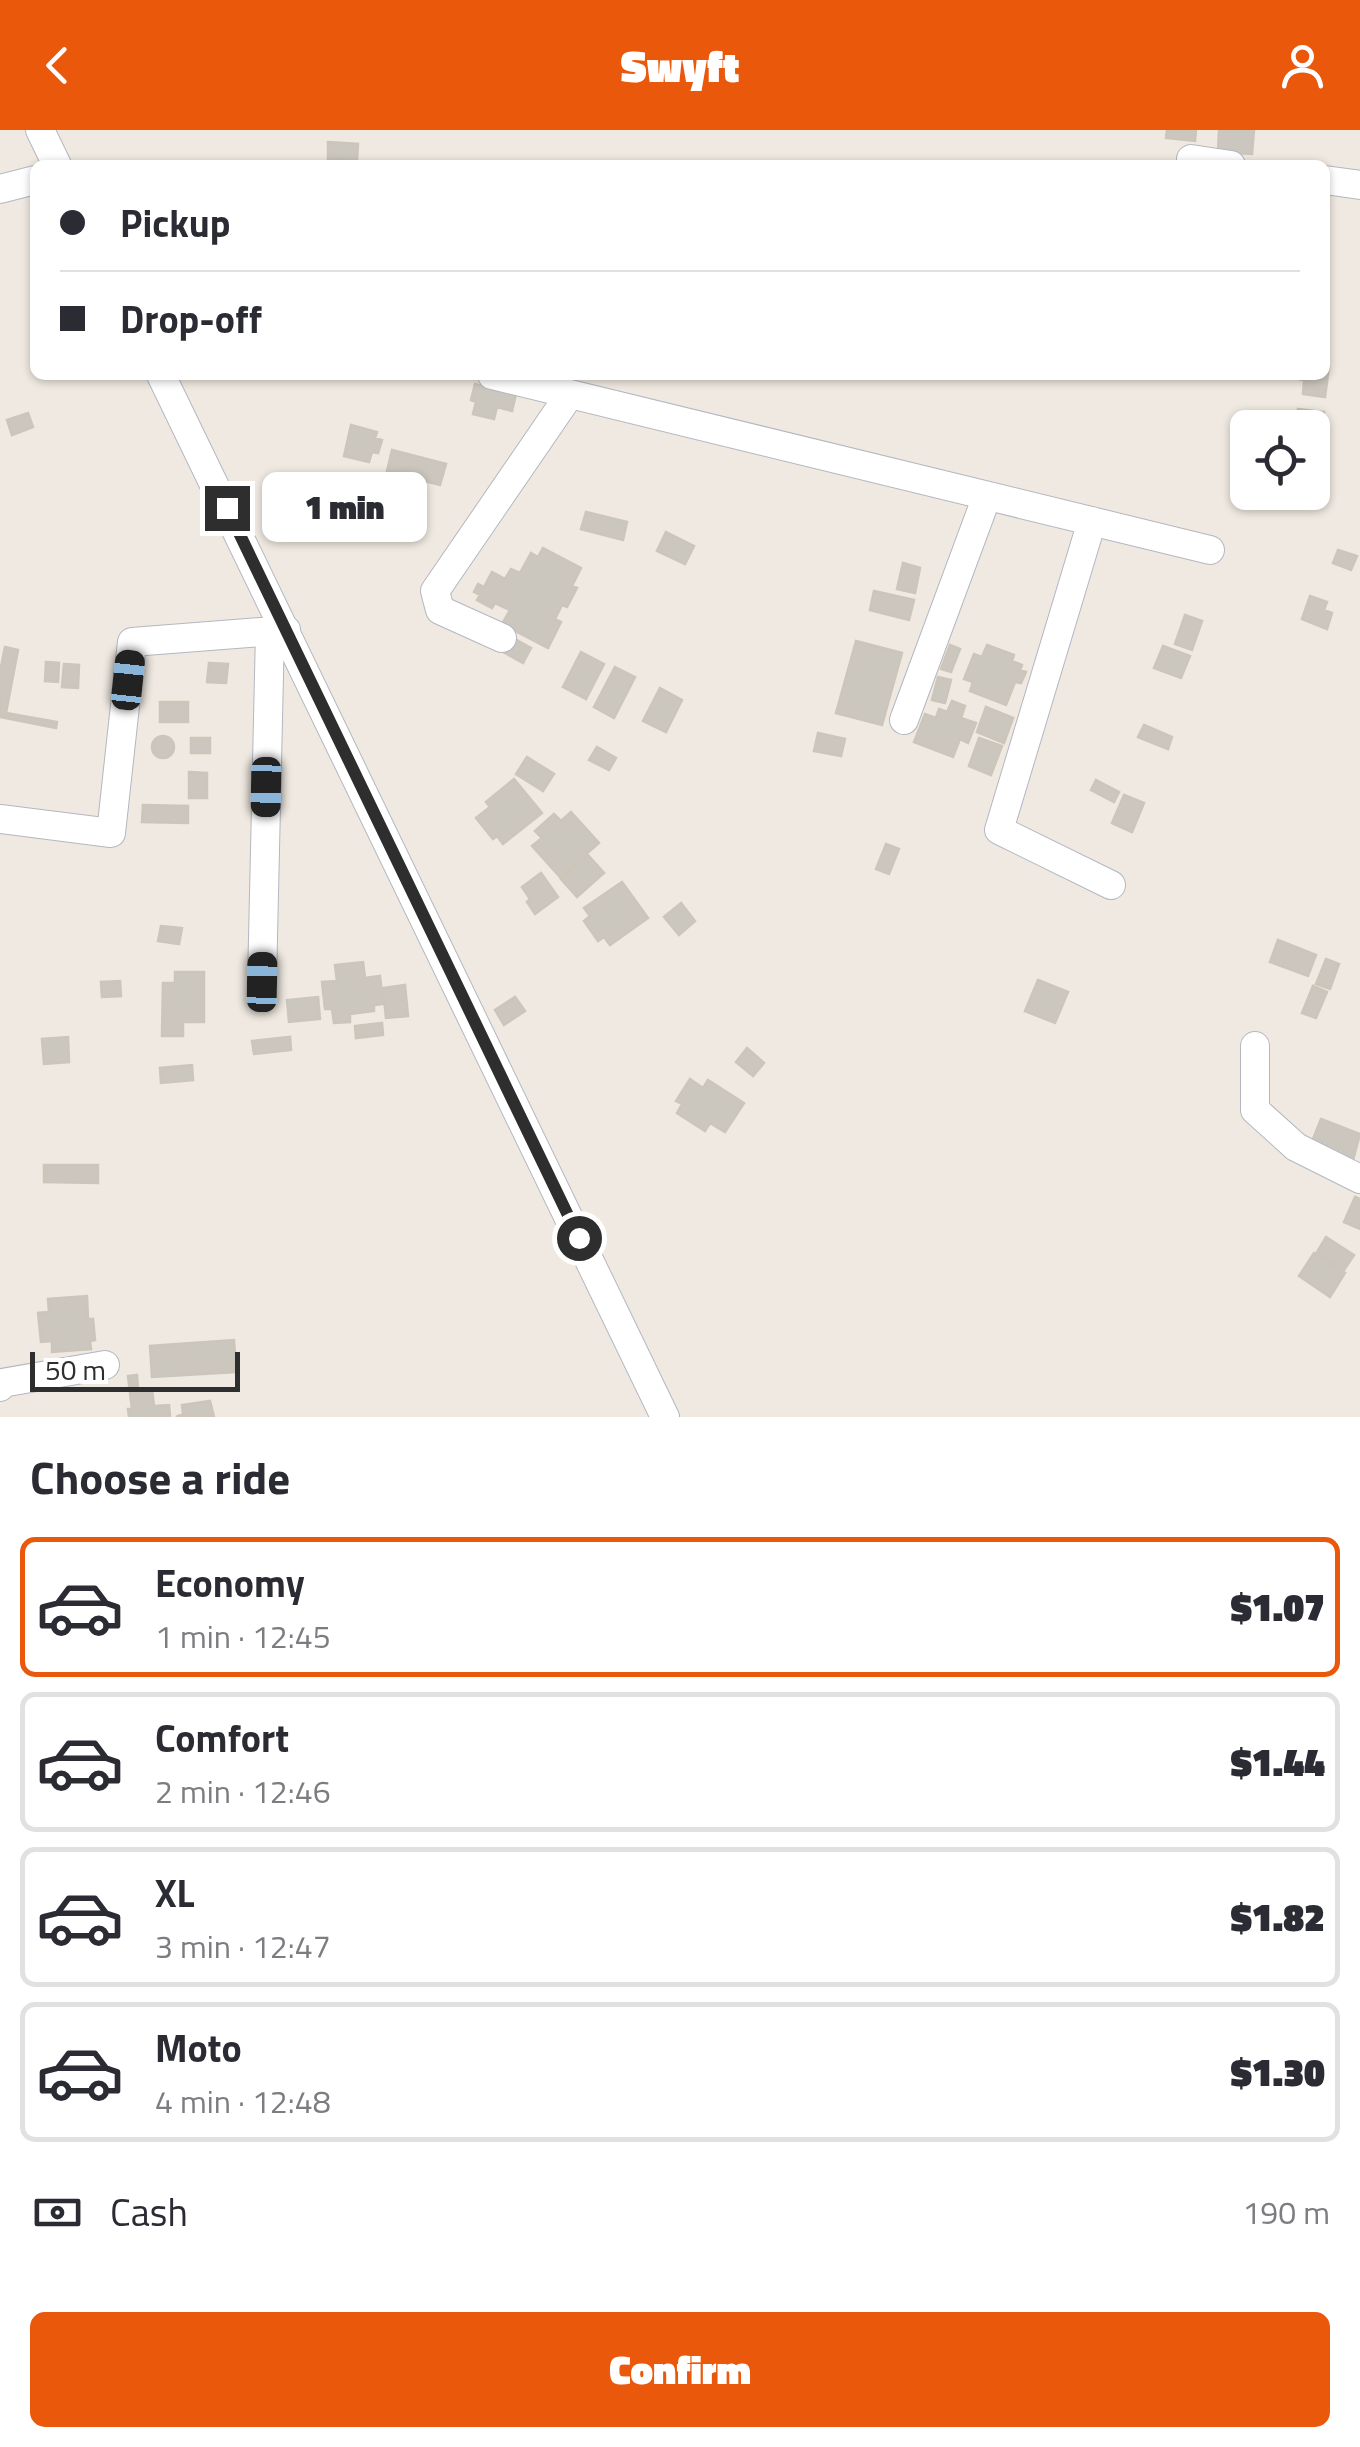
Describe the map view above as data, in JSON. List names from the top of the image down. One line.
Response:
{"scale_bar":"50 m","page":{"header":"Swyft","banner":["Pickup","Drop-off"],"bubble":"1 min","scale":"50 m","heading":"Choose a ride","list":[{"name":"Economy","note":"1 min · 12:45","value":"$1.07"},{"name":"Comfort","note":"2 min · 12:46","value":"$1.44"},{"name":"XL","note":"3 min · 12:47","value":"$1.82"},{"name":"Moto","note":"4 min · 12:48","value":"$1.30"}],"pay":["Cash","190 m"],"buttons":"Confirm"}}
